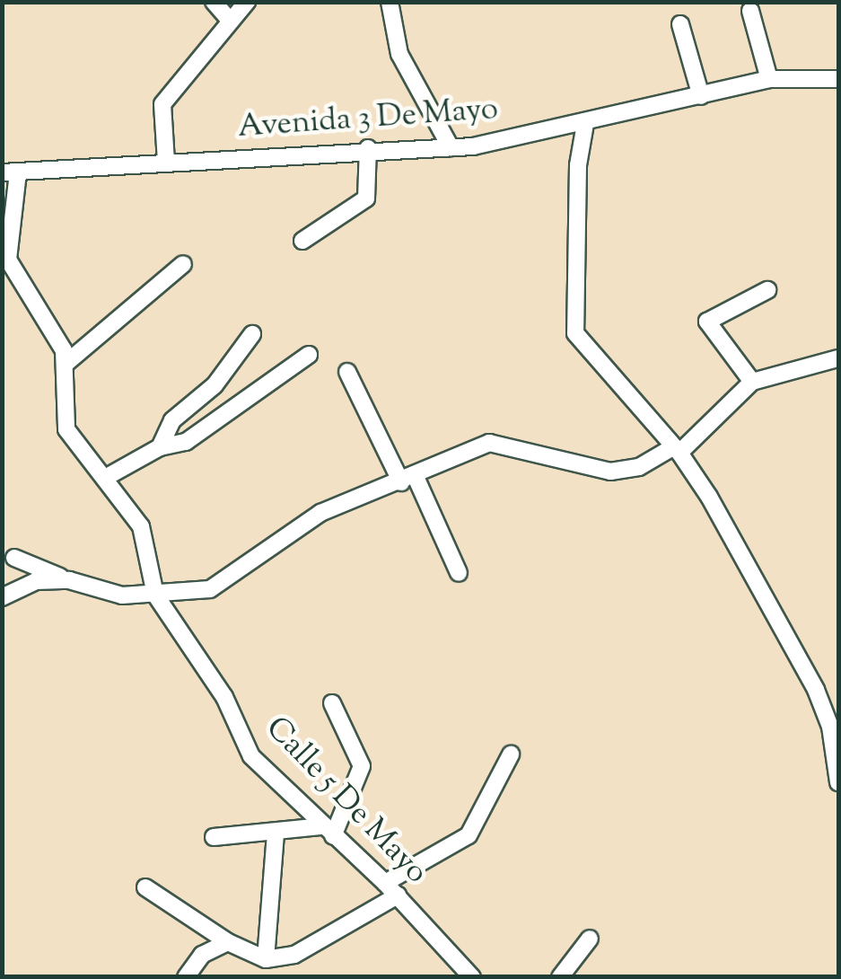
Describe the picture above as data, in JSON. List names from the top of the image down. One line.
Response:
{"streets":{"street":["Avenida 3 De Mayo","Calle 5 De Mayo"]},"crossings":[["Avenida 3 De Mayo","Calle 5 De Mayo"]]}
